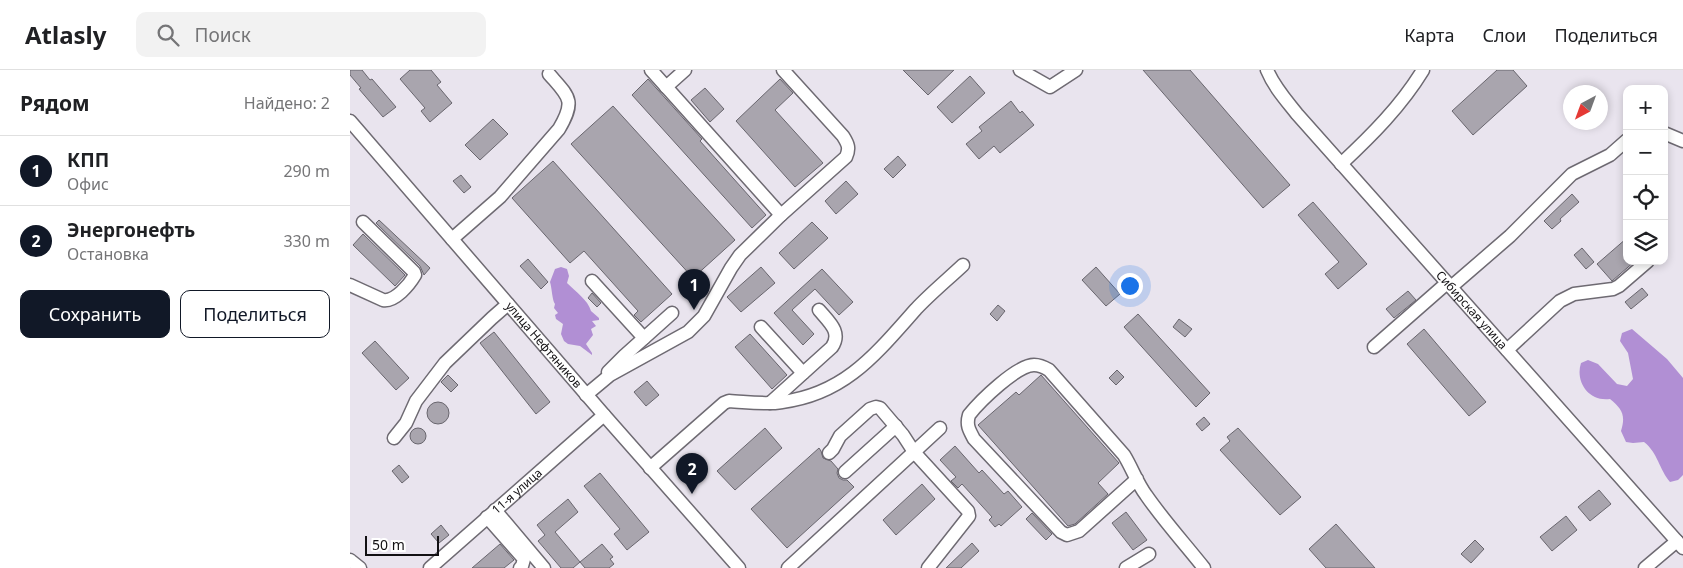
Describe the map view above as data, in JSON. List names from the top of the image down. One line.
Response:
{"streets":{"street":["Сибирская улица","улица Нефтяников","11-я улица"]},"crossings":[["улица Нефтяников","11-я улица"]],"scale_bar":"50 m","north":"bottom left","page":{"header":"Atlasly","search":"Поиск","nav":["Карта","Слои","Поделиться"],"heading":["Рядом","Найдено: 2"],"map_buttons":["+","−"],"list":[{"mark":"1","name":"КПП","note":"Офис","value":"290 m"},{"mark":"2","name":"Энергонефть","note":"Остановка","value":"330 m"}],"pins":["1","2"],"buttons":["Сохранить","Поделиться"],"scale":"50 m"}}
